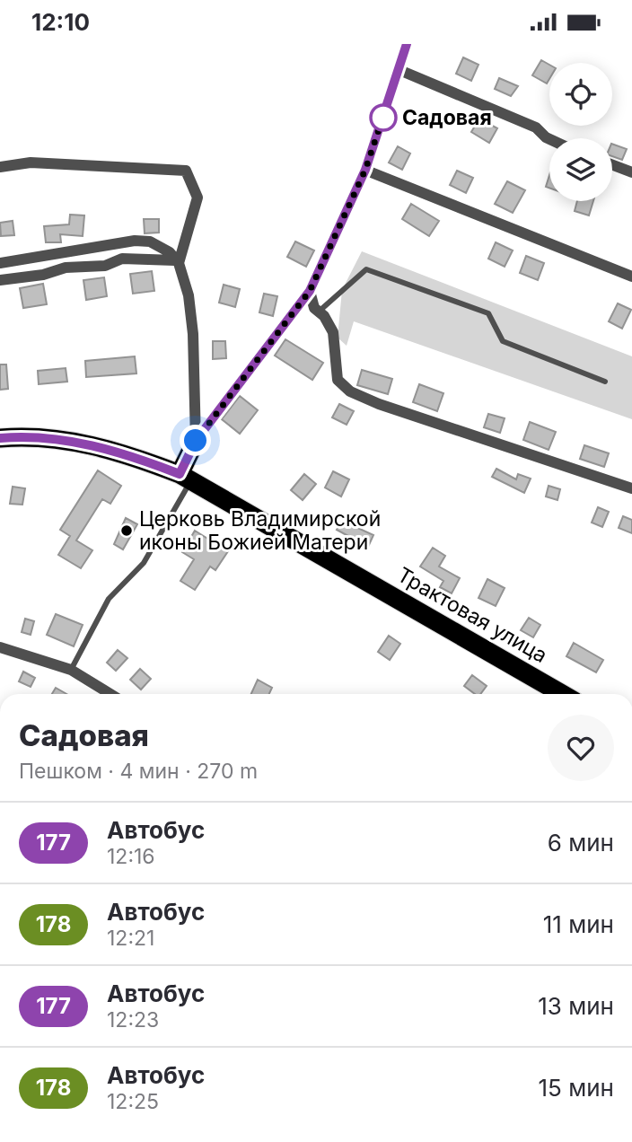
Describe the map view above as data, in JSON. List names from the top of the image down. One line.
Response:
{"streets":{"highway":["Трактовая улица"]},"places":["Садовая","Церковь Владимирской иконы Божией Матери"],"lines":["bus line 177"],"page":{"status":"12:10","heading":["Садовая","Пешком · 4 мин · 270 m"],"list":[{"mark":"177","name":"Автобус","note":"12:16","value":"6 мин"},{"mark":"178","name":"Автобус","note":"12:21","value":"11 мин"},{"mark":"177","name":"Автобус","note":"12:23","value":"13 мин"},{"mark":"178","name":"Автобус","note":"12:25","value":"15 мин"}]}}
